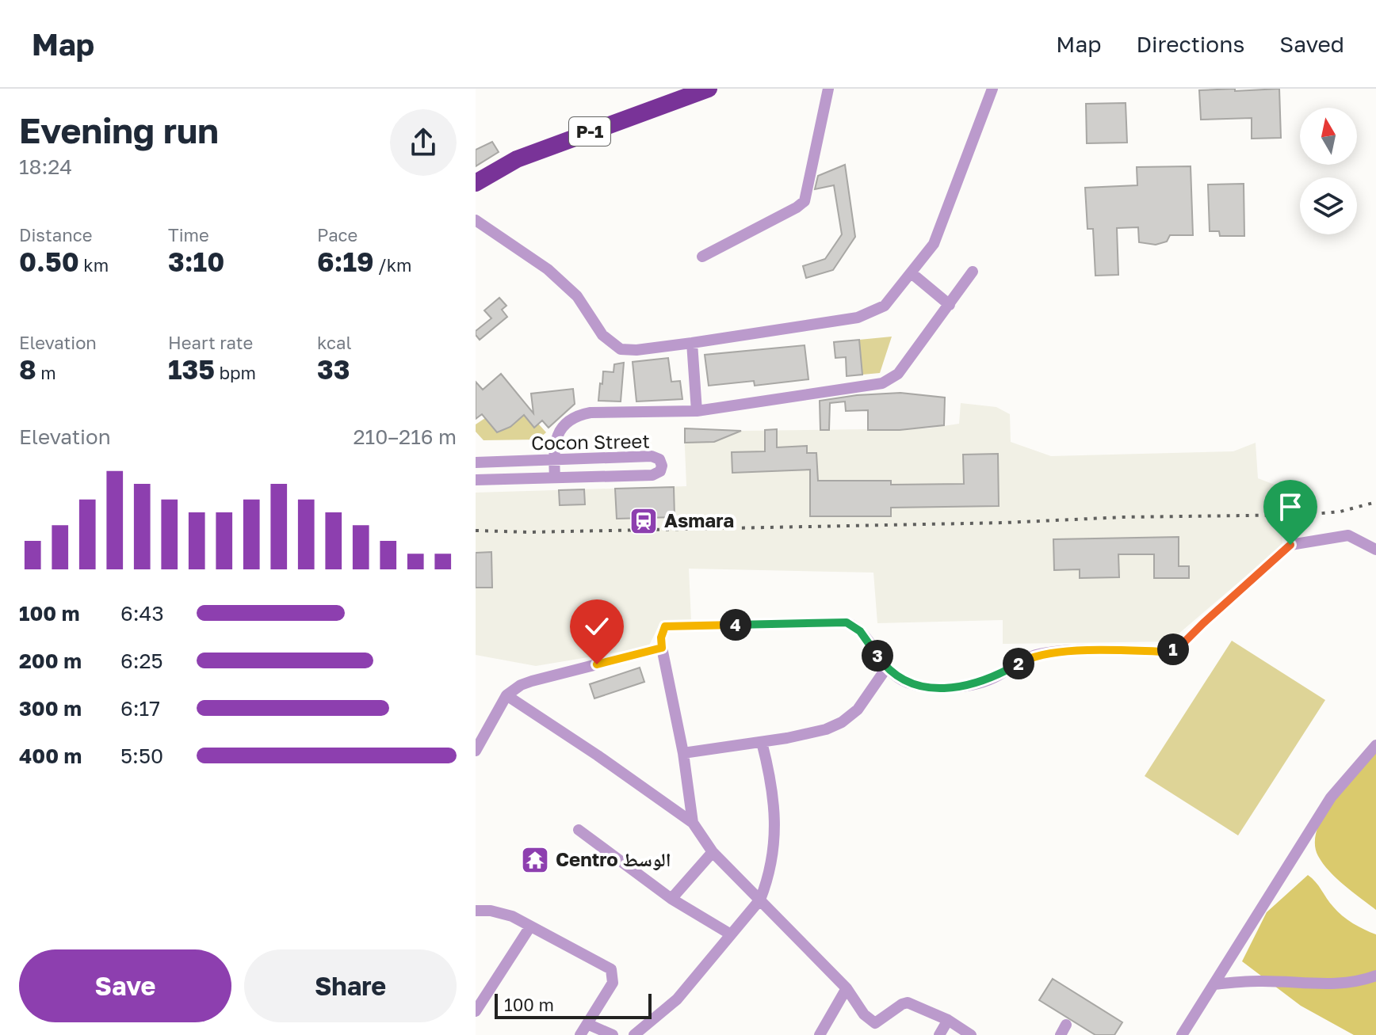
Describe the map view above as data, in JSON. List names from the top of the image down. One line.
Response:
{"streets":{"highway":["P-1"],"street":["Cocon Street"]},"places":{"station":["Asmara"],"temple":["Centro الوسط"]},"scale_bar":"100 m","north":"top","page":{"header":"Map","nav":["Map","Directions","Saved"],"heading":["Evening run","18:24"],"stats":[["Distance","0.50 km"],["Time","3:10"],["Pace","6:19 /km"],["Elevation","8 m"],["Heart rate","135 bpm"],["kcal","33"]],"chart":["Elevation","210–216 m"],"list":[{"name":"100 m","note":"6:43"},{"name":"200 m","note":"6:25"},{"name":"300 m","note":"6:17"},{"name":"400 m","note":"5:50"}],"pins":["4","1","3","2"],"buttons":["Save","Share"],"scale":"100 m"}}
